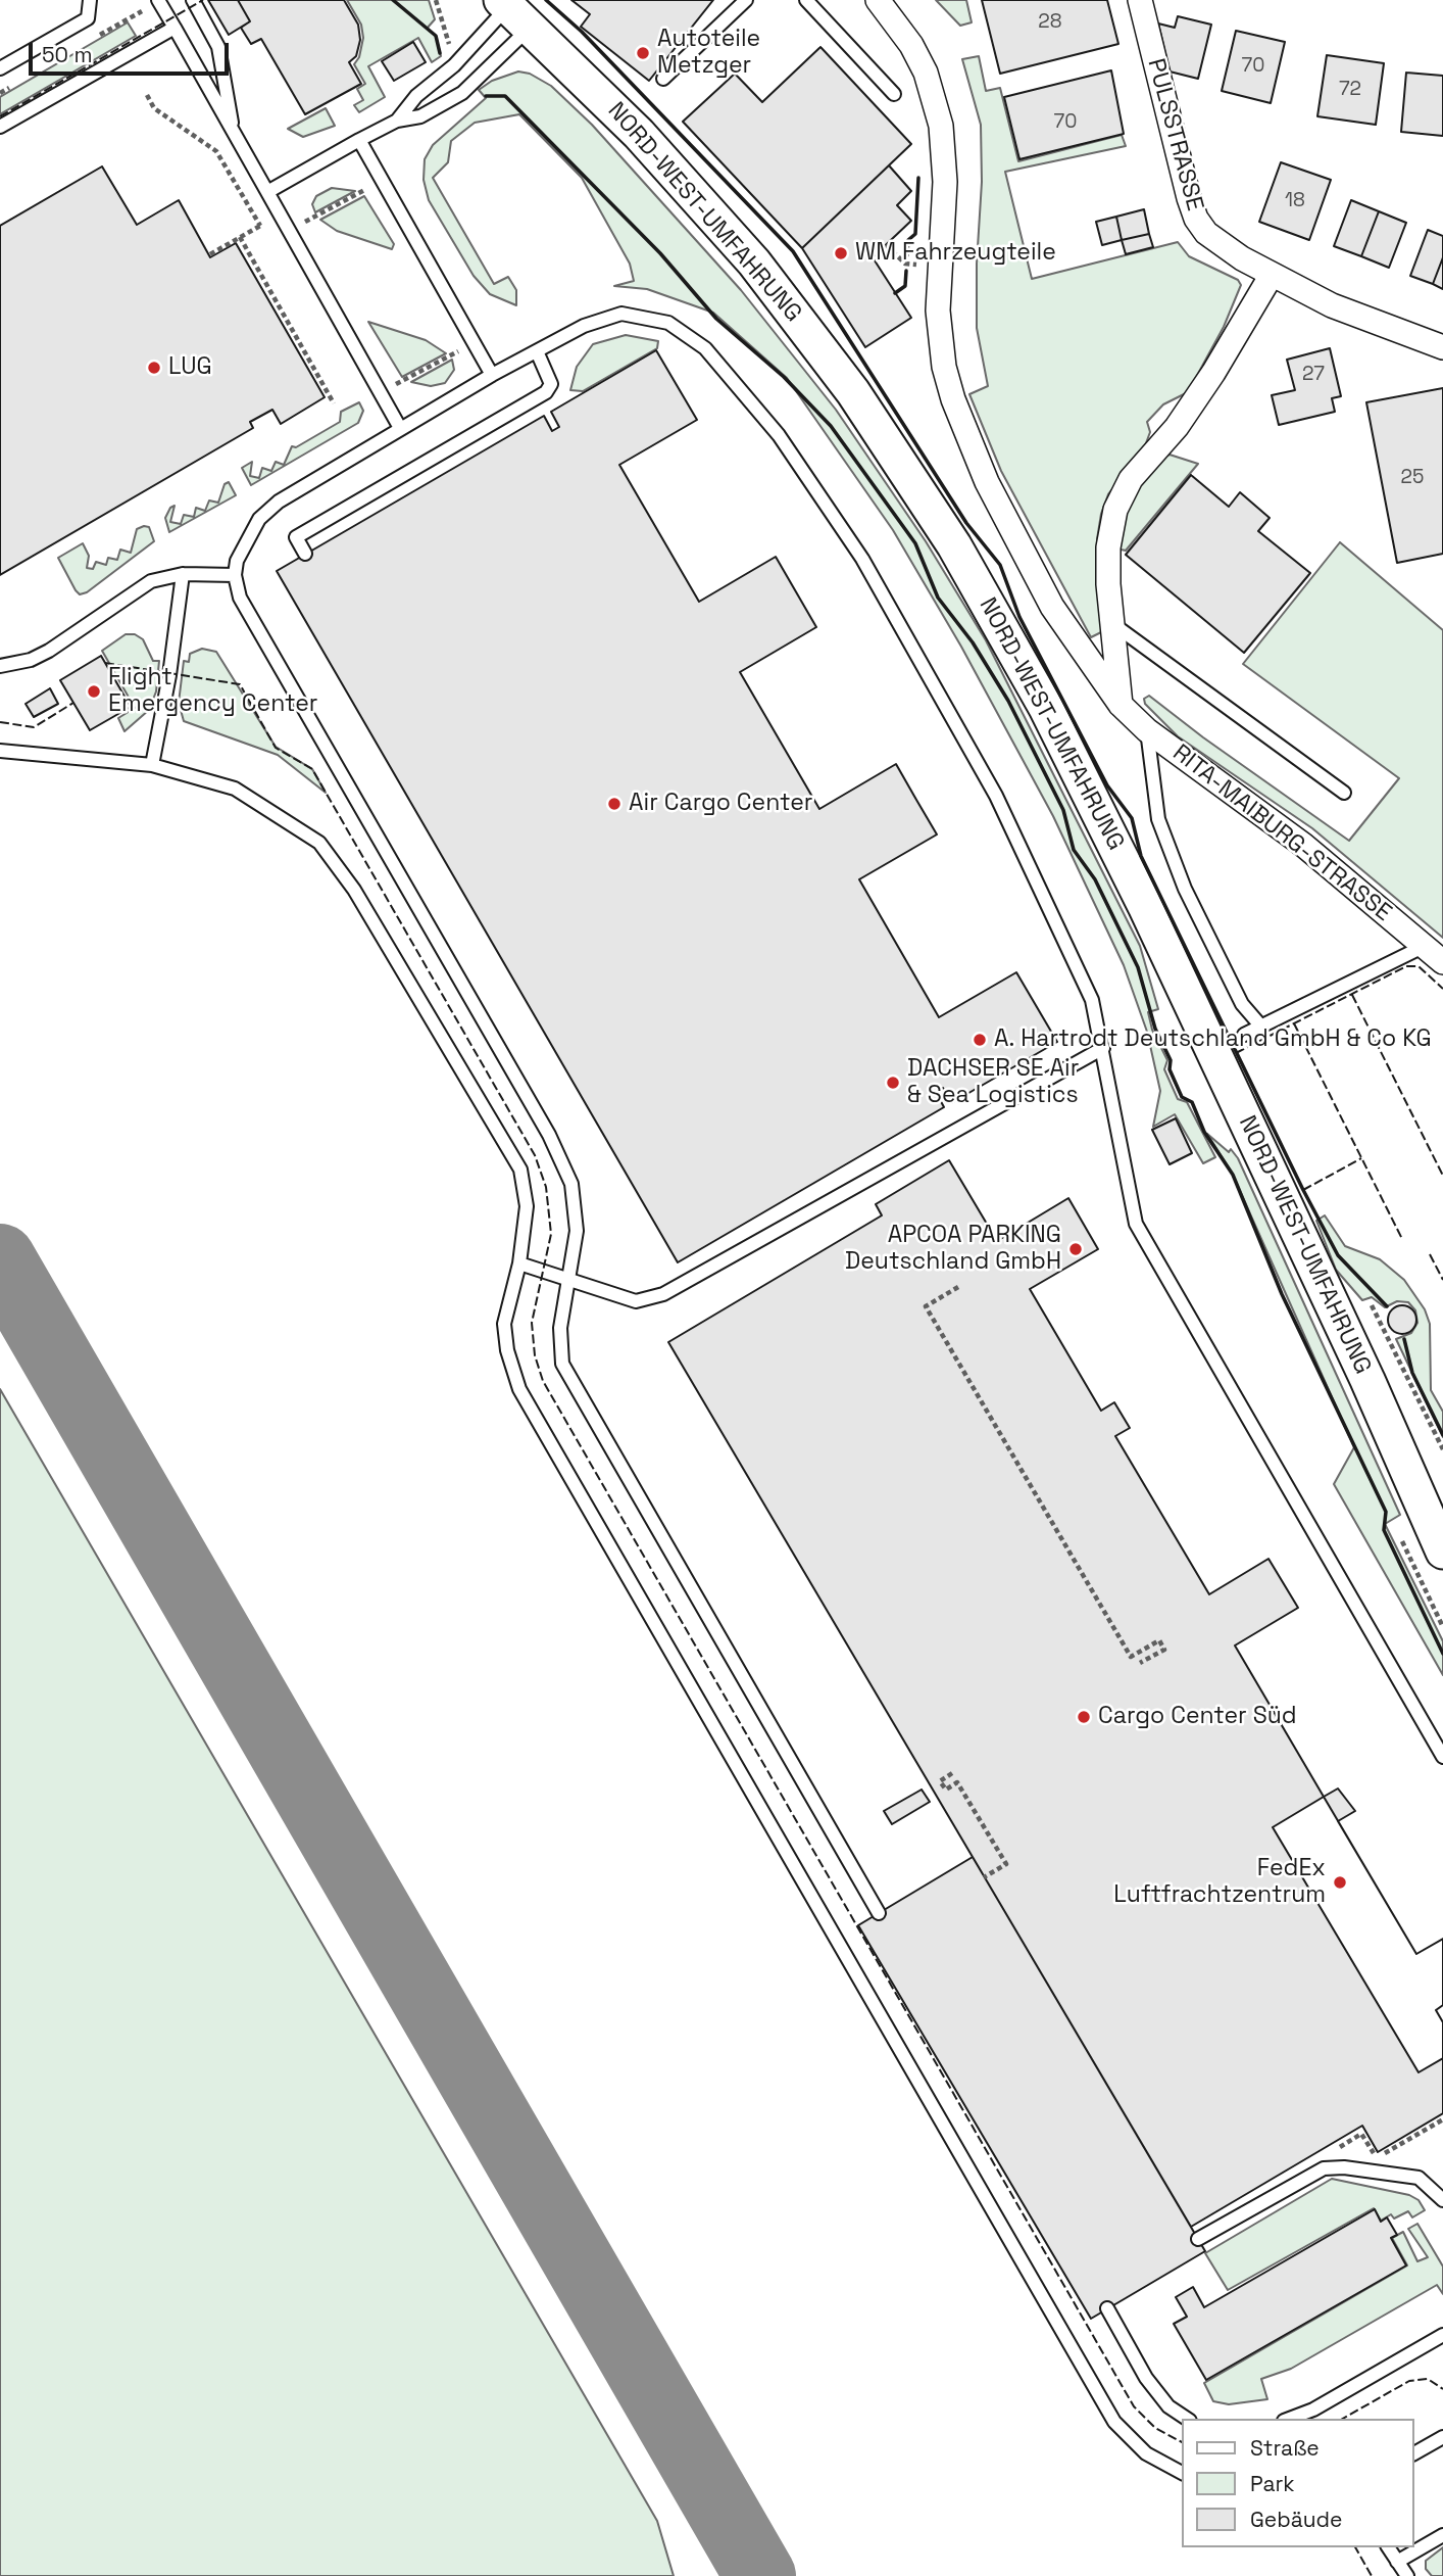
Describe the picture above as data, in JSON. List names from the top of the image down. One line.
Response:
{"streets":{"main road":["NORD-WEST-UMFAHRUNG"],"street":["PULSSTRASSE","RITA-MAIBURG-STRASSE"]},"places":["Autoteile Metzger","WM Fahrzeugteile","LUG","Flight Emergency Center","Air Cargo Center","A. Hartrodt Deutschland GmbH & Co KG","DACHSER SE Air & Sea Logistics","APCOA PARKING Deutschland GmbH","Cargo Center Süd","FedEx Luftfrachtzentrum"],"house_numbers":["28","70","72","70","18","27","25"],"legend":["Straße","Park","Gebäude"],"scale_bar":"50 m"}
